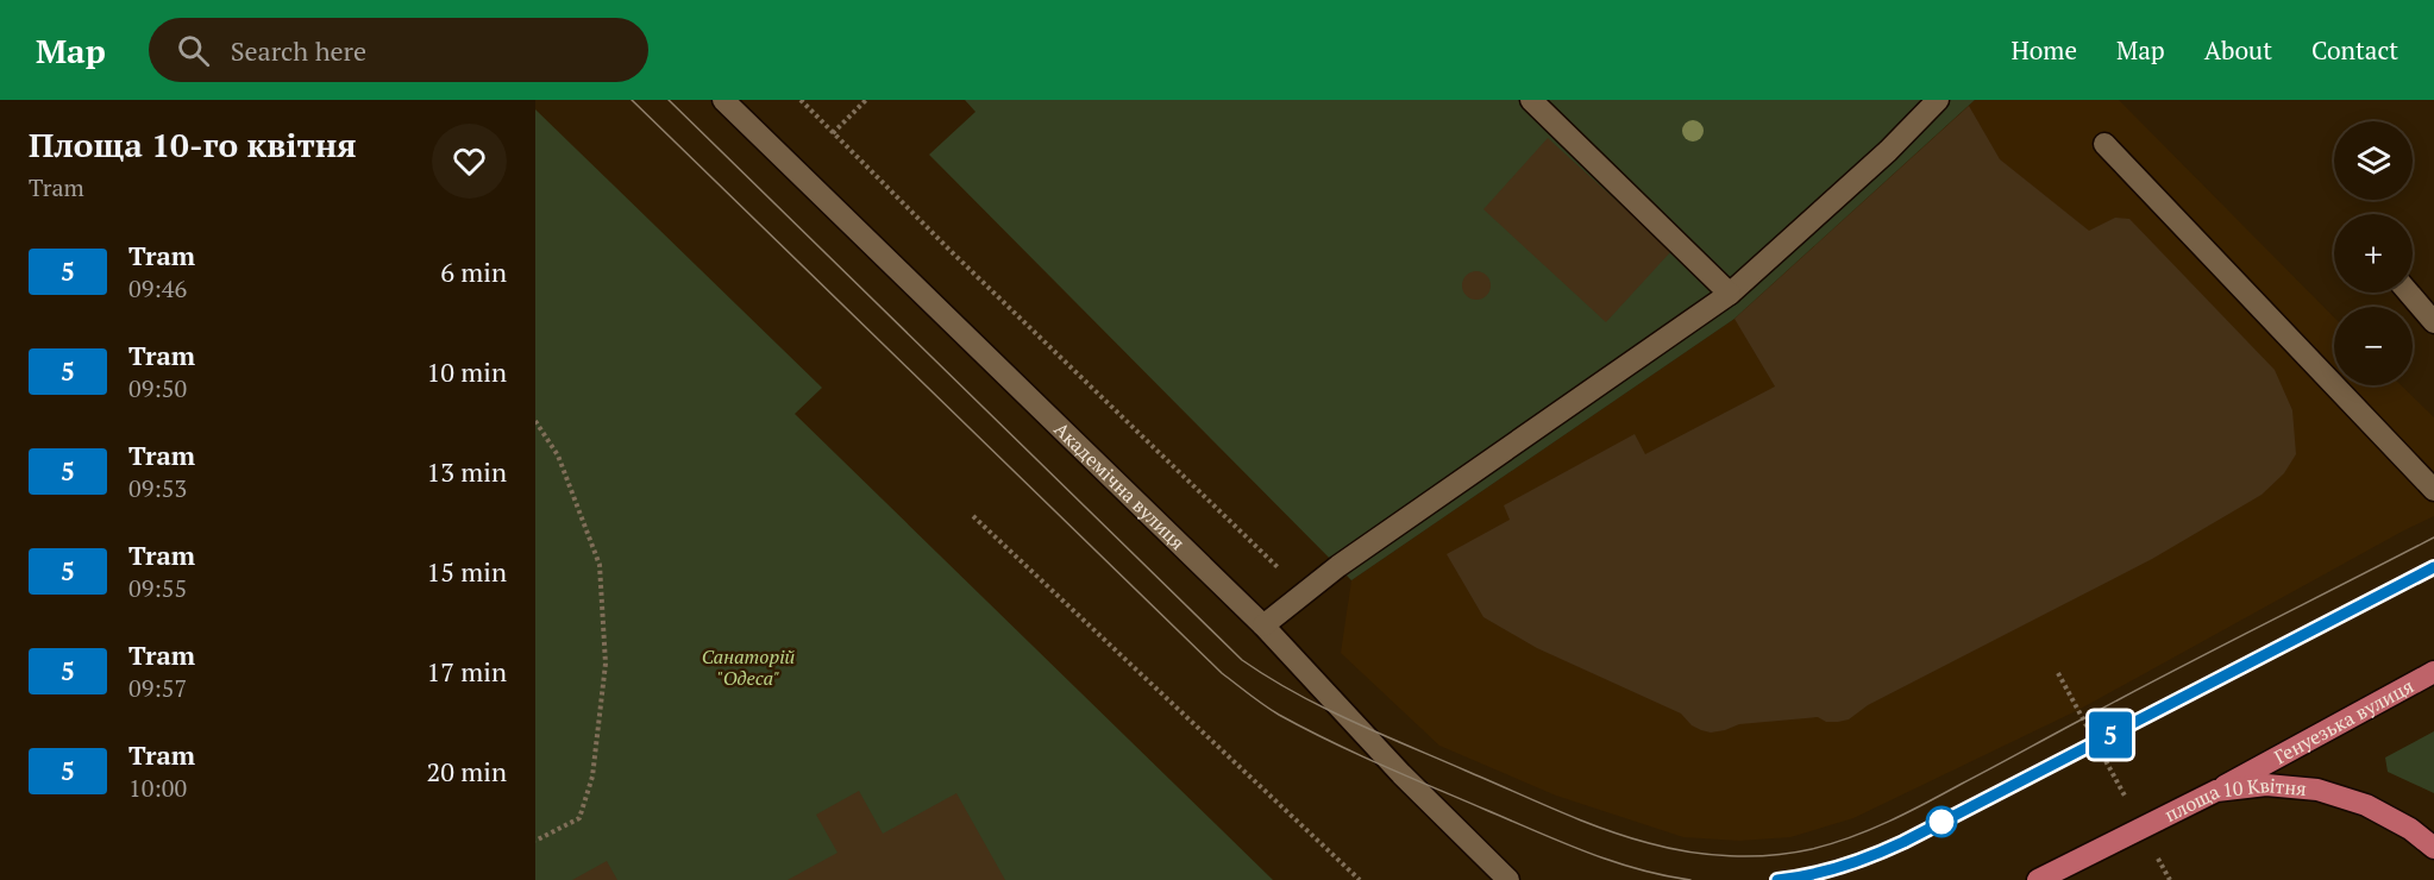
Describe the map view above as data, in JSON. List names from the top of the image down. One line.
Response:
{"streets":{"main road":["Генуезька вулиця","площа 10 Квітня"],"street":["Академічна вулиця"]},"crossings":[["Генуезька вулиця","площа 10 Квітня"]],"parks":["Санаторій \"Одеса\""],"lines":["tram line 5"],"page":{"header":"Map","search":"Search here","nav":["Home","Map","About","Contact"],"heading":["Площа 10-го квітня","Tram"],"on_map":"5","map_buttons":["+","−"],"list":[{"mark":"5","name":"Tram","note":"09:46","value":"6 min"},{"mark":"5","name":"Tram","note":"09:50","value":"10 min"},{"mark":"5","name":"Tram","note":"09:53","value":"13 min"},{"mark":"5","name":"Tram","note":"09:55","value":"15 min"},{"mark":"5","name":"Tram","note":"09:57","value":"17 min"},{"mark":"5","name":"Tram","note":"10:00","value":"20 min"}]}}
